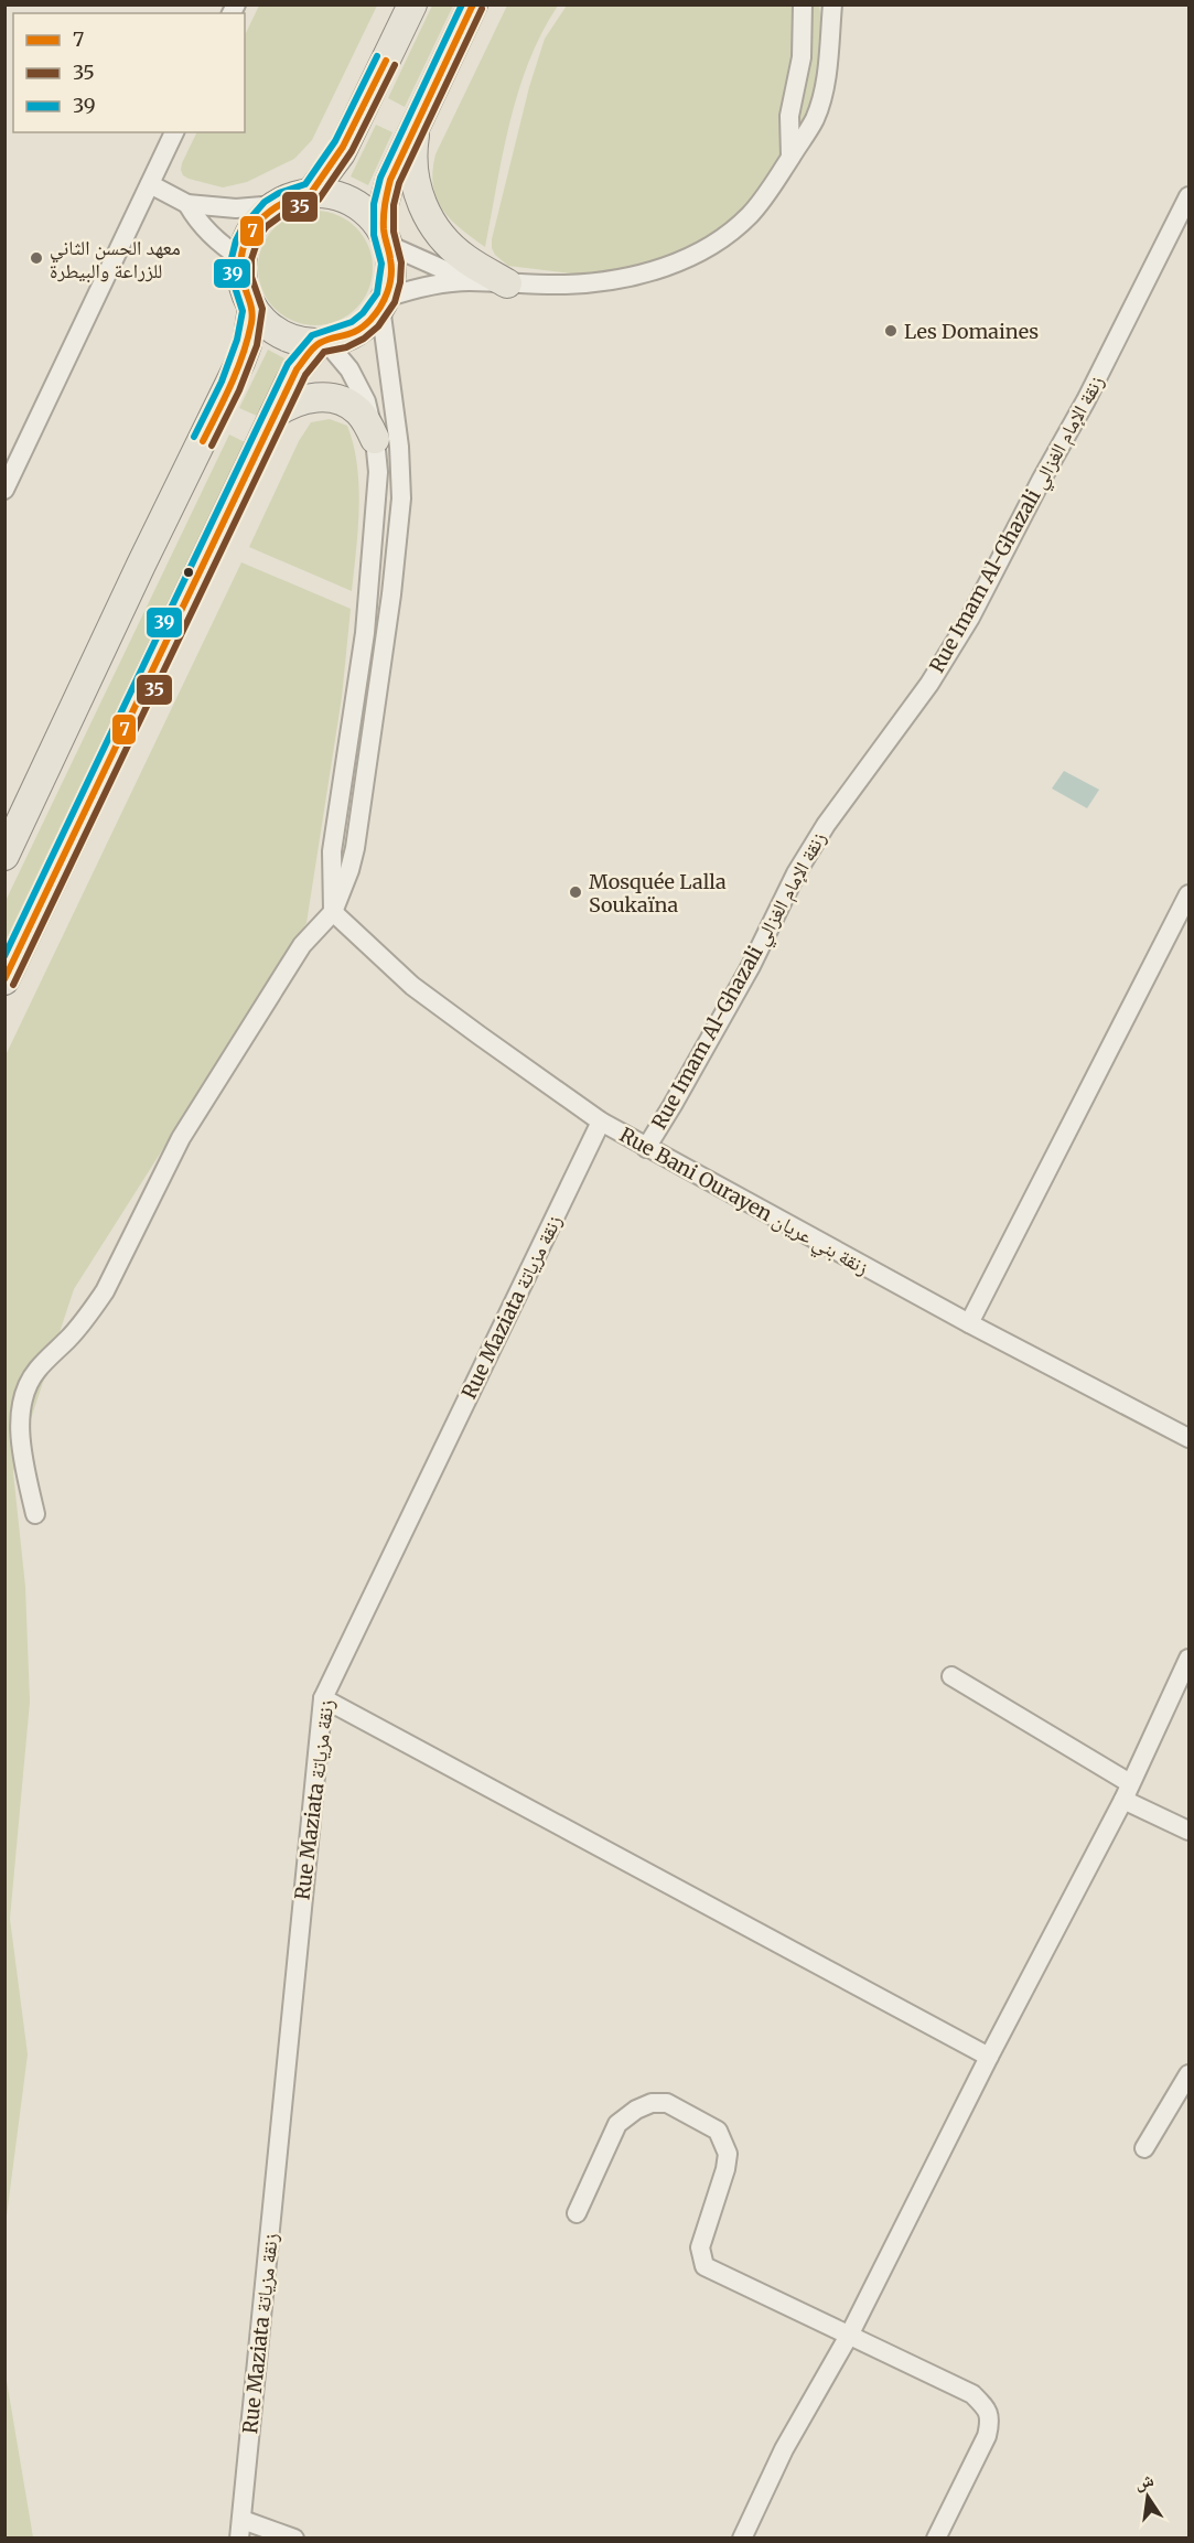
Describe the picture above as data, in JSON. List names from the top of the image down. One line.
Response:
{"streets":{"street":["Rue Imam Al-Ghazali زنقة الإمام الغزالي","Rue Bani Ourayen زنقة بني عريان","Rue Maziata زنقة مزياتة"]},"crossings":[["Rue Imam Al-Ghazali زنقة الإمام الغزالي","Rue Bani Ourayen زنقة بني عريان"],["Rue Bani Ourayen زنقة بني عريان","Rue Maziata زنقة مزياتة"]],"places":["معهد الحسن الثاني للزراعة والبيطرة","Les Domaines","Mosquée Lalla Soukaïna"],"lines":["transit line 7","transit line 39","transit line 35"],"legend":["7","35","39"],"north":"top"}
